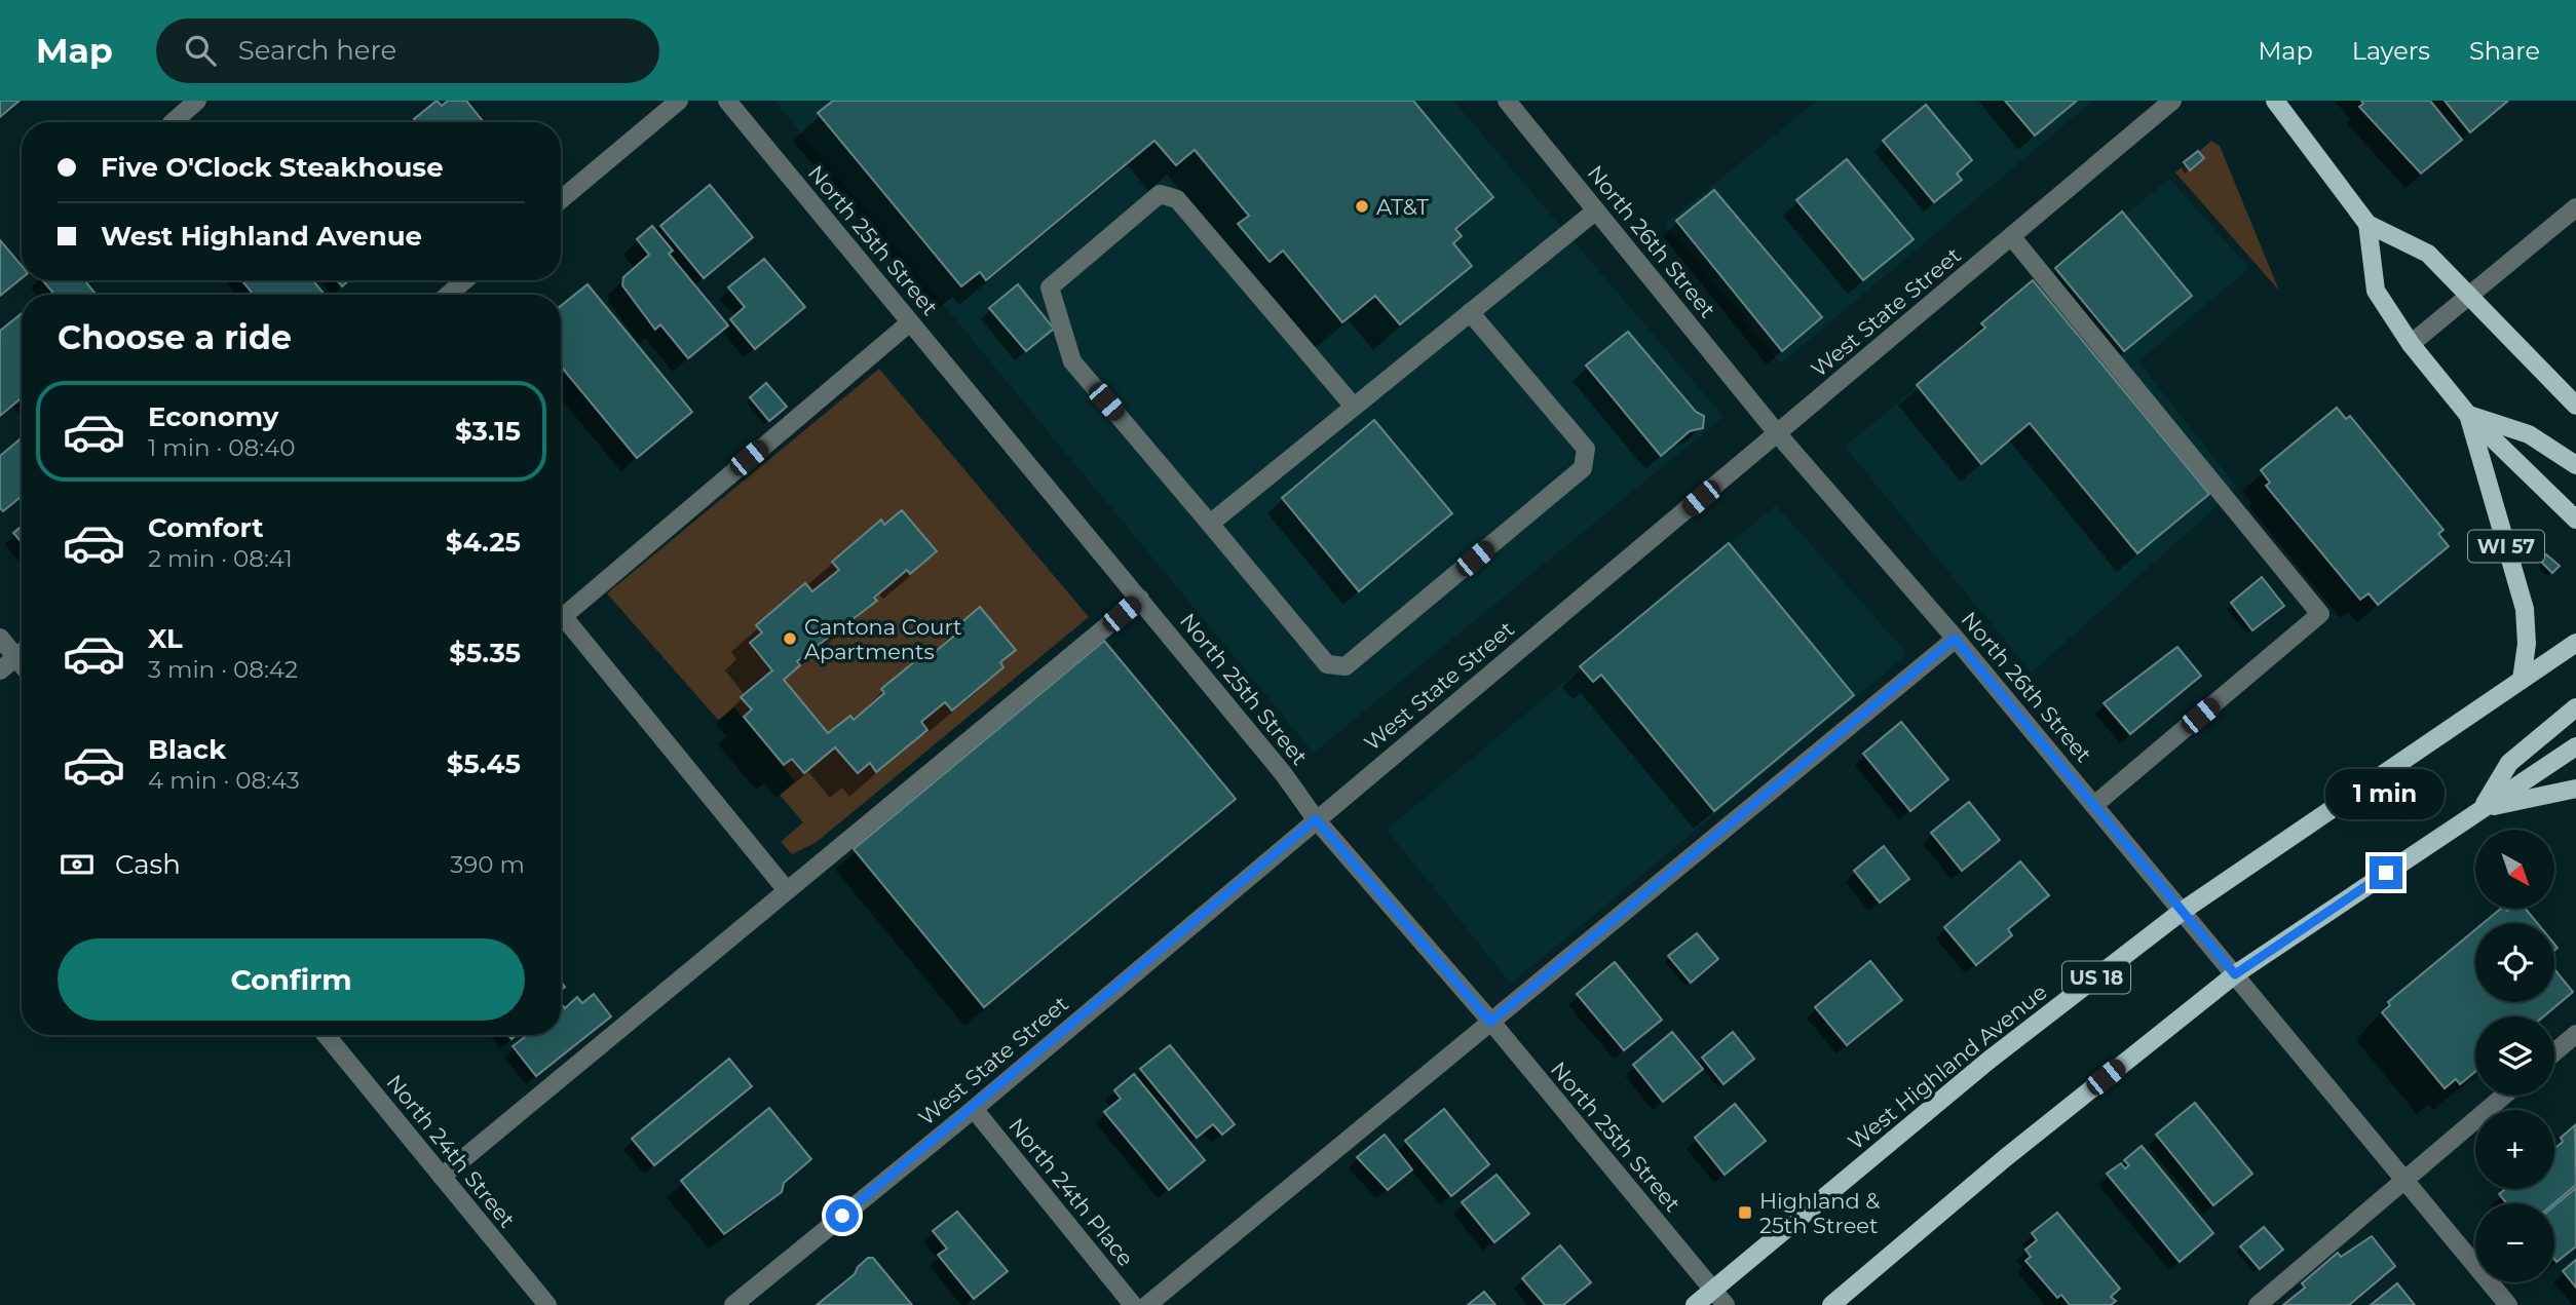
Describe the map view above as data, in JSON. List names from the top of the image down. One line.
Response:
{"streets":{"main road":["WI 57","US 18","West Highland Avenue"],"street":["North 25th Street","North 26th Street","West State Street","North 24th Street","North 24th Place"]},"crossings":[["North 25th Street","West State Street"],["North 25th Street","West Highland Avenue"],["North 26th Street","West State Street"],["North 26th Street","West Highland Avenue"],["West State Street","North 24th Place"],["WI 57","US 18"],["WI 57","West Highland Avenue"],["US 18","West Highland Avenue"]],"places":{"other":["AT&T","Cantona Court Apartments"],"transit":["Highland & 25th Street"]},"north":"bottom right","page":{"header":"Map","search":"Search here","nav":["Map","Layers","Share"],"banner":["Five O'Clock Steakhouse","West Highland Avenue"],"heading":"Choose a ride","list":[{"name":"Economy","note":"1 min · 08:40","value":"$3.15"},{"name":"Comfort","note":"2 min · 08:41","value":"$4.25"},{"name":"XL","note":"3 min · 08:42","value":"$5.35"},{"name":"Black","note":"4 min · 08:43","value":"$5.45"}],"bubble":"1 min","pay":["Cash","390 m"],"map_buttons":["+","−"],"buttons":"Confirm"}}
